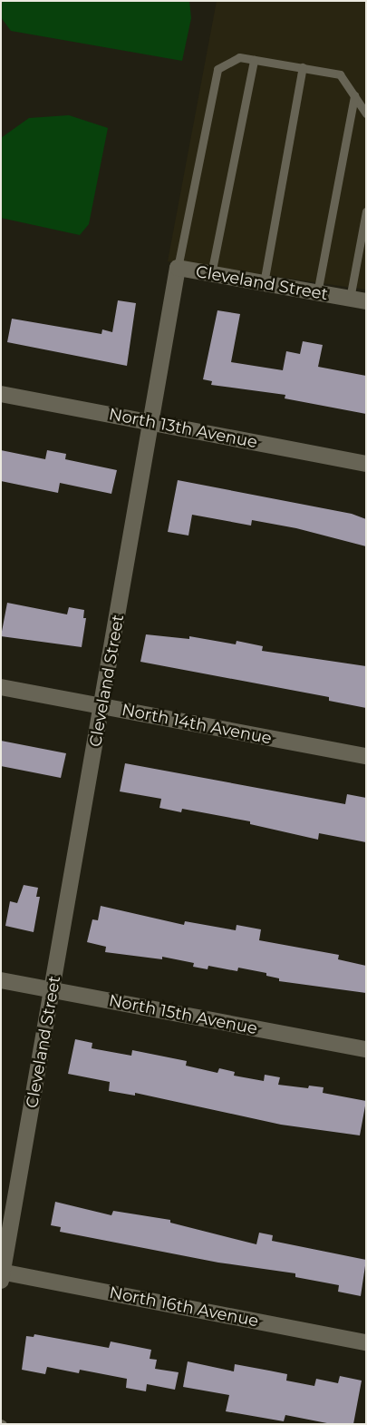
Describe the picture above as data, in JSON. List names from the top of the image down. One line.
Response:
{"streets":{"street":["Cleveland Street","North 13th Avenue","North 14th Avenue","North 15th Avenue","North 16th Avenue"]},"crossings":[["Cleveland Street","North 13th Avenue"],["Cleveland Street","North 14th Avenue"],["Cleveland Street","North 15th Avenue"],["Cleveland Street","North 16th Avenue"]]}
